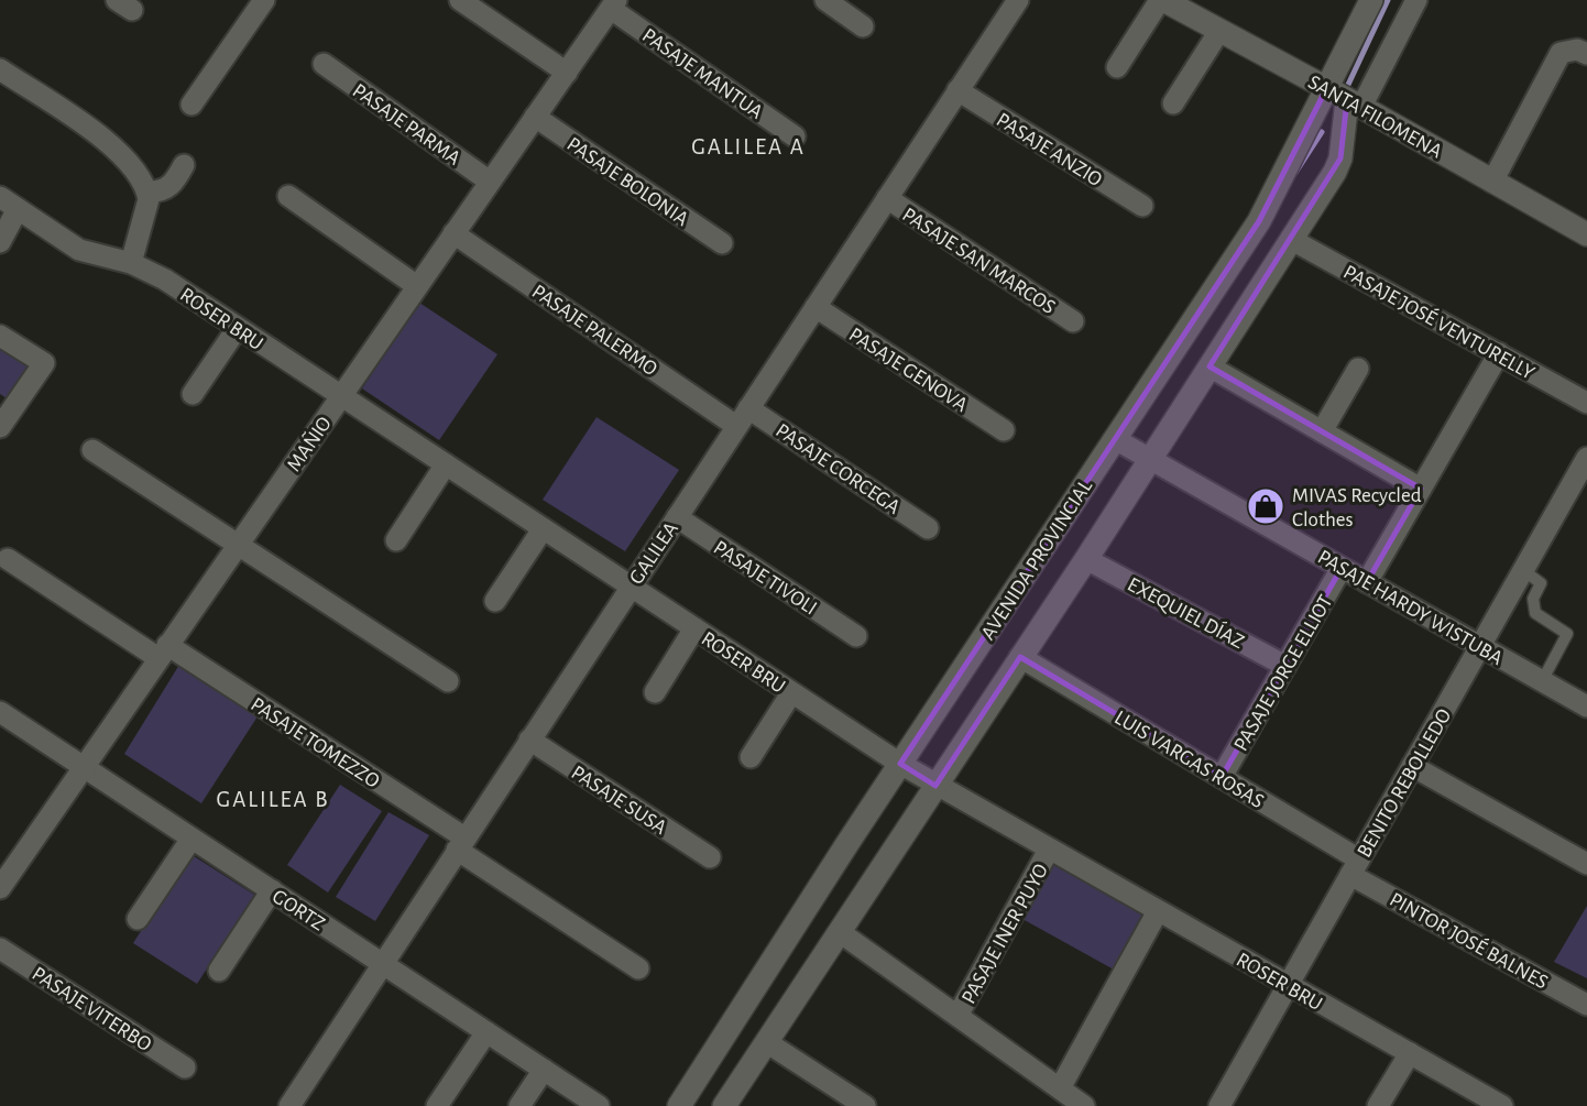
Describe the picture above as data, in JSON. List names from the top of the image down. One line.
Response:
{"streets":{"street":["PASAJE MANTUA","SANTA FILOMENA","PASAJE PARMA","PASAJE ANZIO","PASAJE BOLONIA","PASAJE SAN MARCOS","ROSER BRU","PASAJE JOSÉ VENTURELLY","PASAJE PALERMO","PASAJE GENOVA","MAÑIO","PASAJE CORCEGA","GALILEA","AVENIDA PROVINCIAL","PASAJE TIVOLI","PASAJE HARDY WISTUBA","EXEQUIEL DÍAZ","PASAJE JORGE ELLIOT","PASAJE TOMEZZO","LUIS VARGAS ROSAS","BENITO REBOLLEDO","PASAJE SUSA","GORTZ","PASAJE INER PUYO","PINTOR JOSÉ BALNES","PASAJE VITERBO"]},"crossings":[["PASAJE MANTUA","MAÑIO"],["SANTA FILOMENA","AVENIDA PROVINCIAL"],["PASAJE PARMA","MAÑIO"],["PASAJE ANZIO","GALILEA"],["PASAJE BOLONIA","MAÑIO"],["PASAJE SAN MARCOS","GALILEA"],["ROSER BRU","MAÑIO"],["ROSER BRU","GALILEA"],["ROSER BRU","AVENIDA PROVINCIAL"],["ROSER BRU","BENITO REBOLLEDO"],["ROSER BRU","PASAJE INER PUYO"],["PASAJE JOSÉ VENTURELLY","AVENIDA PROVINCIAL"],["PASAJE PALERMO","MAÑIO"],["PASAJE PALERMO","PASAJE CORCEGA"],["PASAJE PALERMO","GALILEA"],["PASAJE GENOVA","GALILEA"],["MAÑIO","PASAJE TOMEZZO"],["MAÑIO","GORTZ"],["PASAJE CORCEGA","GALILEA"],["GALILEA","PASAJE TIVOLI"],["GALILEA","PASAJE TOMEZZO"],["GALILEA","PASAJE SUSA"],["GALILEA","GORTZ"],["AVENIDA PROVINCIAL","PASAJE HARDY WISTUBA"],["AVENIDA PROVINCIAL","EXEQUIEL DÍAZ"],["AVENIDA PROVINCIAL","LUIS VARGAS ROSAS"],["PASAJE HARDY WISTUBA","PASAJE JORGE ELLIOT"],["PASAJE HARDY WISTUBA","BENITO REBOLLEDO"],["EXEQUIEL DÍAZ","PASAJE JORGE ELLIOT"],["PASAJE JORGE ELLIOT","LUIS VARGAS ROSAS"],["LUIS VARGAS ROSAS","BENITO REBOLLEDO"],["LUIS VARGAS ROSAS","PINTOR JOSÉ BALNES"],["BENITO REBOLLEDO","PINTOR JOSÉ BALNES"]],"districts":["GALILEA A","GALILEA B"],"places":{"shop":["MIVAS Recycled Clothes"]}}
